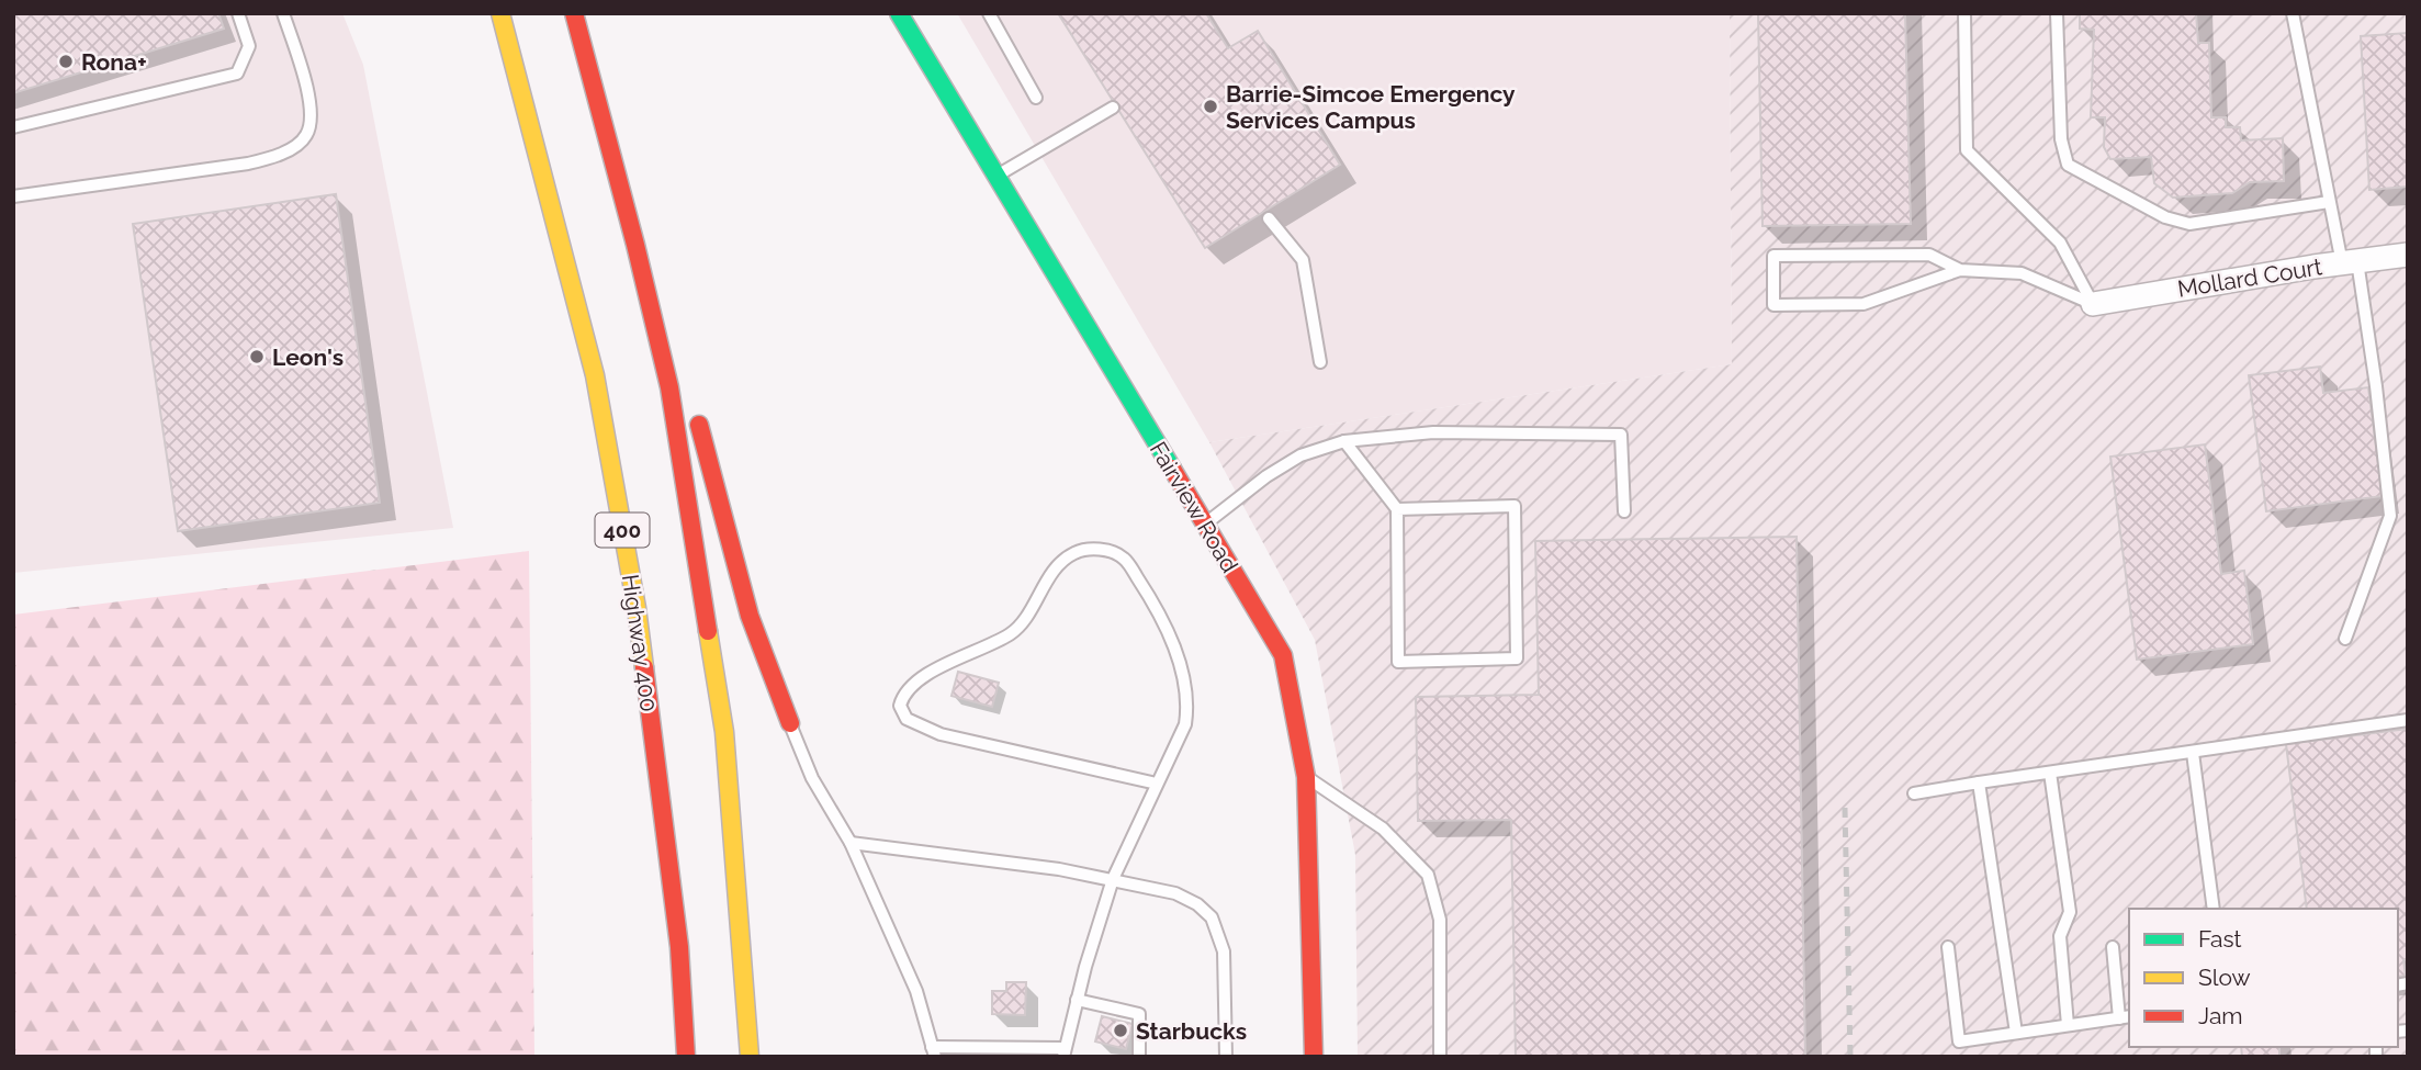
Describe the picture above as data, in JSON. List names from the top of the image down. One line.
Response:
{"streets":{"main road":["Fairview Road","400","Highway 400"],"street":["Mollard Court"]},"places":["Rona+","Barrie-Simcoe Emergency Services Campus","Leon's","Starbucks"],"legend":["Fast","Slow","Jam"]}
